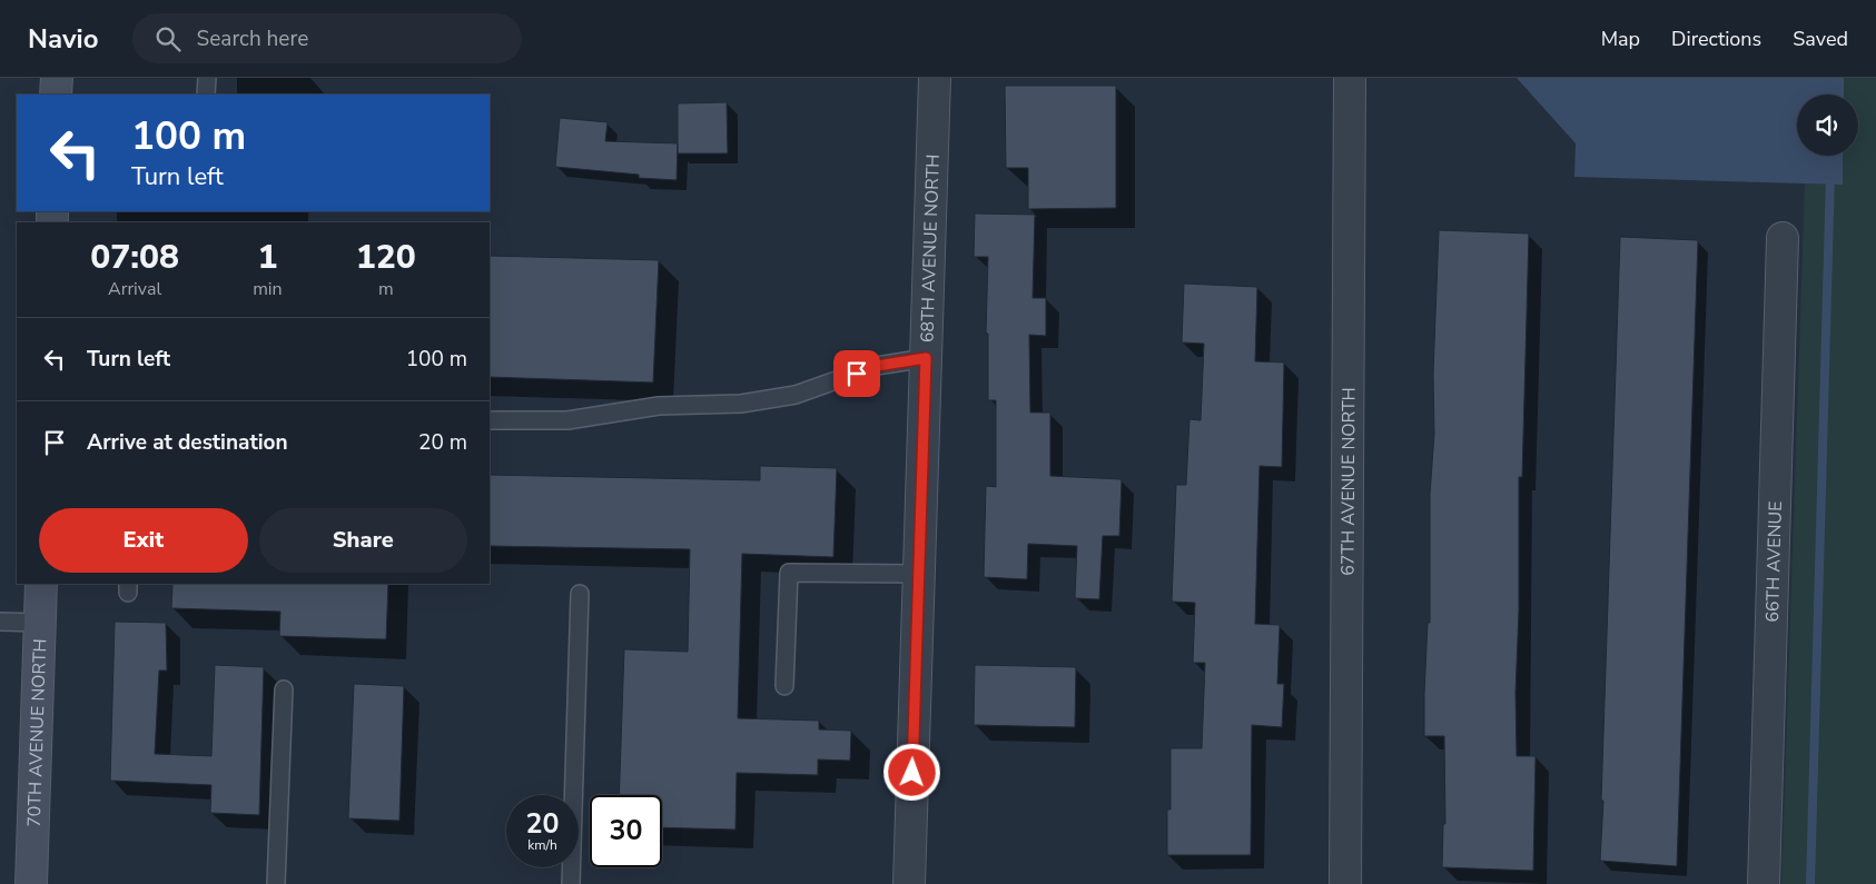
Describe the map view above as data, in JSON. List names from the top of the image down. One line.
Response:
{"streets":{"street":["68TH AVENUE NORTH","67TH AVENUE NORTH","66TH AVENUE","70TH AVENUE NORTH"]},"page":{"header":"Navio","search":"Search here","nav":["Map","Directions","Saved"],"turn":["100 m","Turn left"],"eta":["07:08","Arrival","1","min","120","m"],"list":[{"name":"Turn left","value":"100 m"},{"name":"Arrive at destination","value":"20 m"}],"buttons":["Exit","Share"],"speed":"20 km/h","limit":"30"}}
